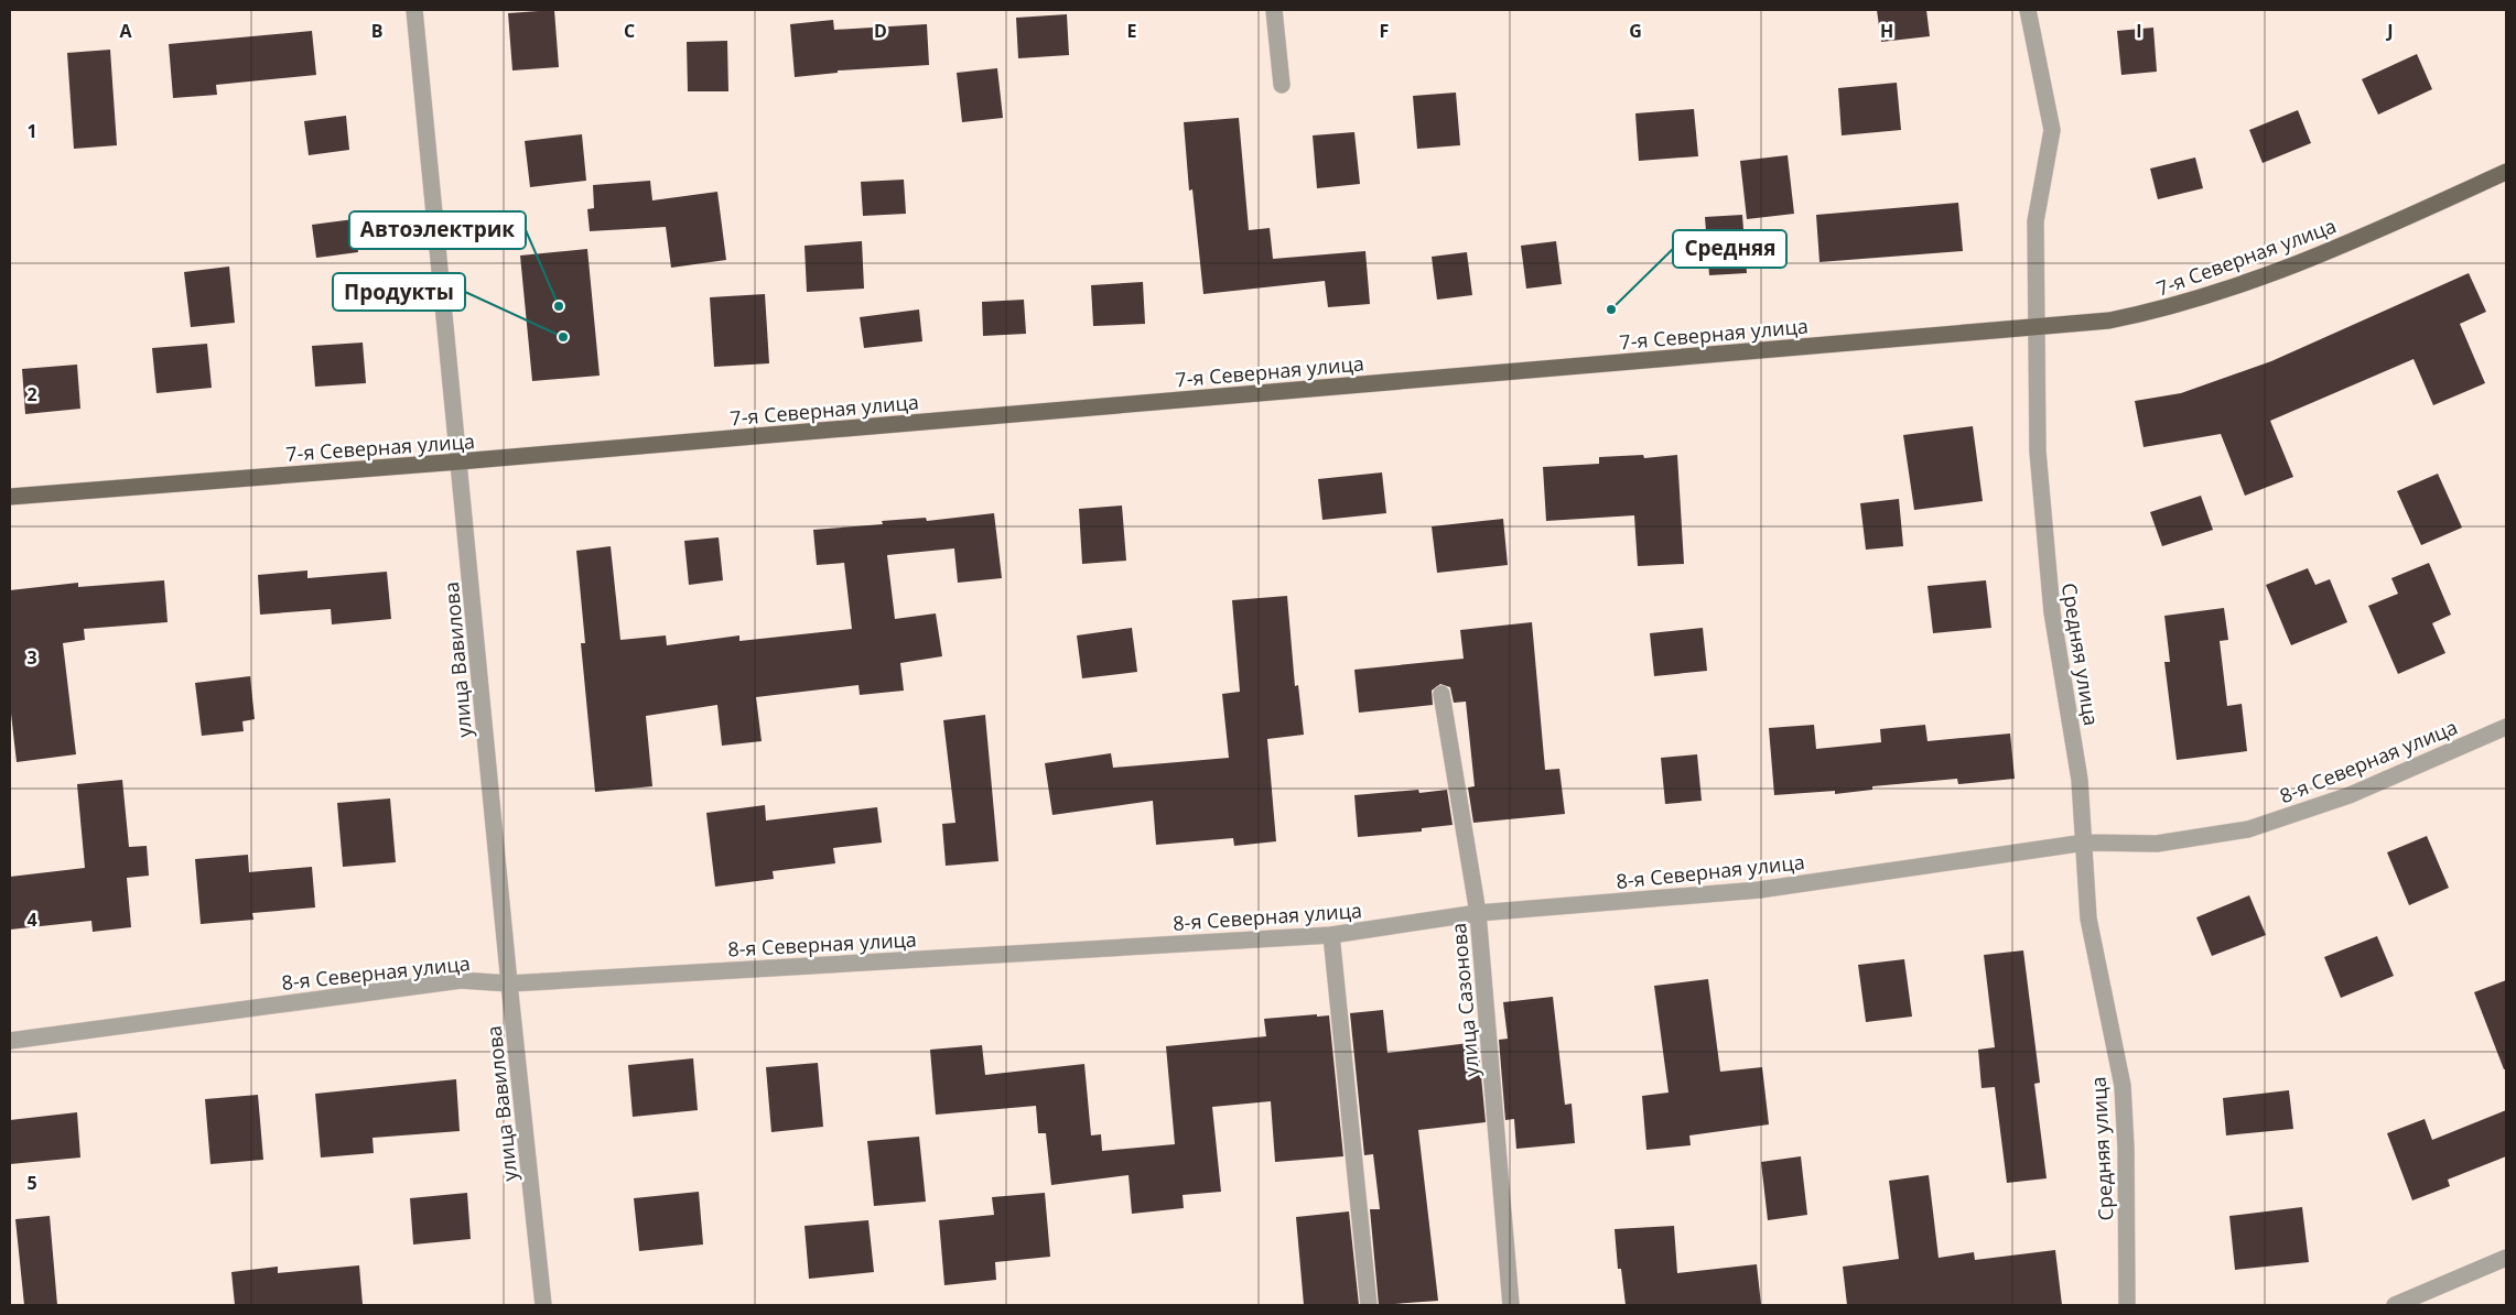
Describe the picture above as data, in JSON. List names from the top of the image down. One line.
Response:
{"streets":{"main road":["7-я Северная улица"],"street":["Средняя улица","улица Вавилова","8-я Северная улица","улица Сазонова"]},"crossings":[["7-я Северная улица","Средняя улица"],["7-я Северная улица","улица Вавилова"],["Средняя улица","8-я Северная улица"],["улица Вавилова","8-я Северная улица"],["8-я Северная улица","улица Сазонова"]],"places":["Автоэлектрик","Средняя","Продукты"],"grid":{"columns":["A","B","C","D","E","F","G","H","I","J"],"rows":["1","2","3","4","5"]}}
